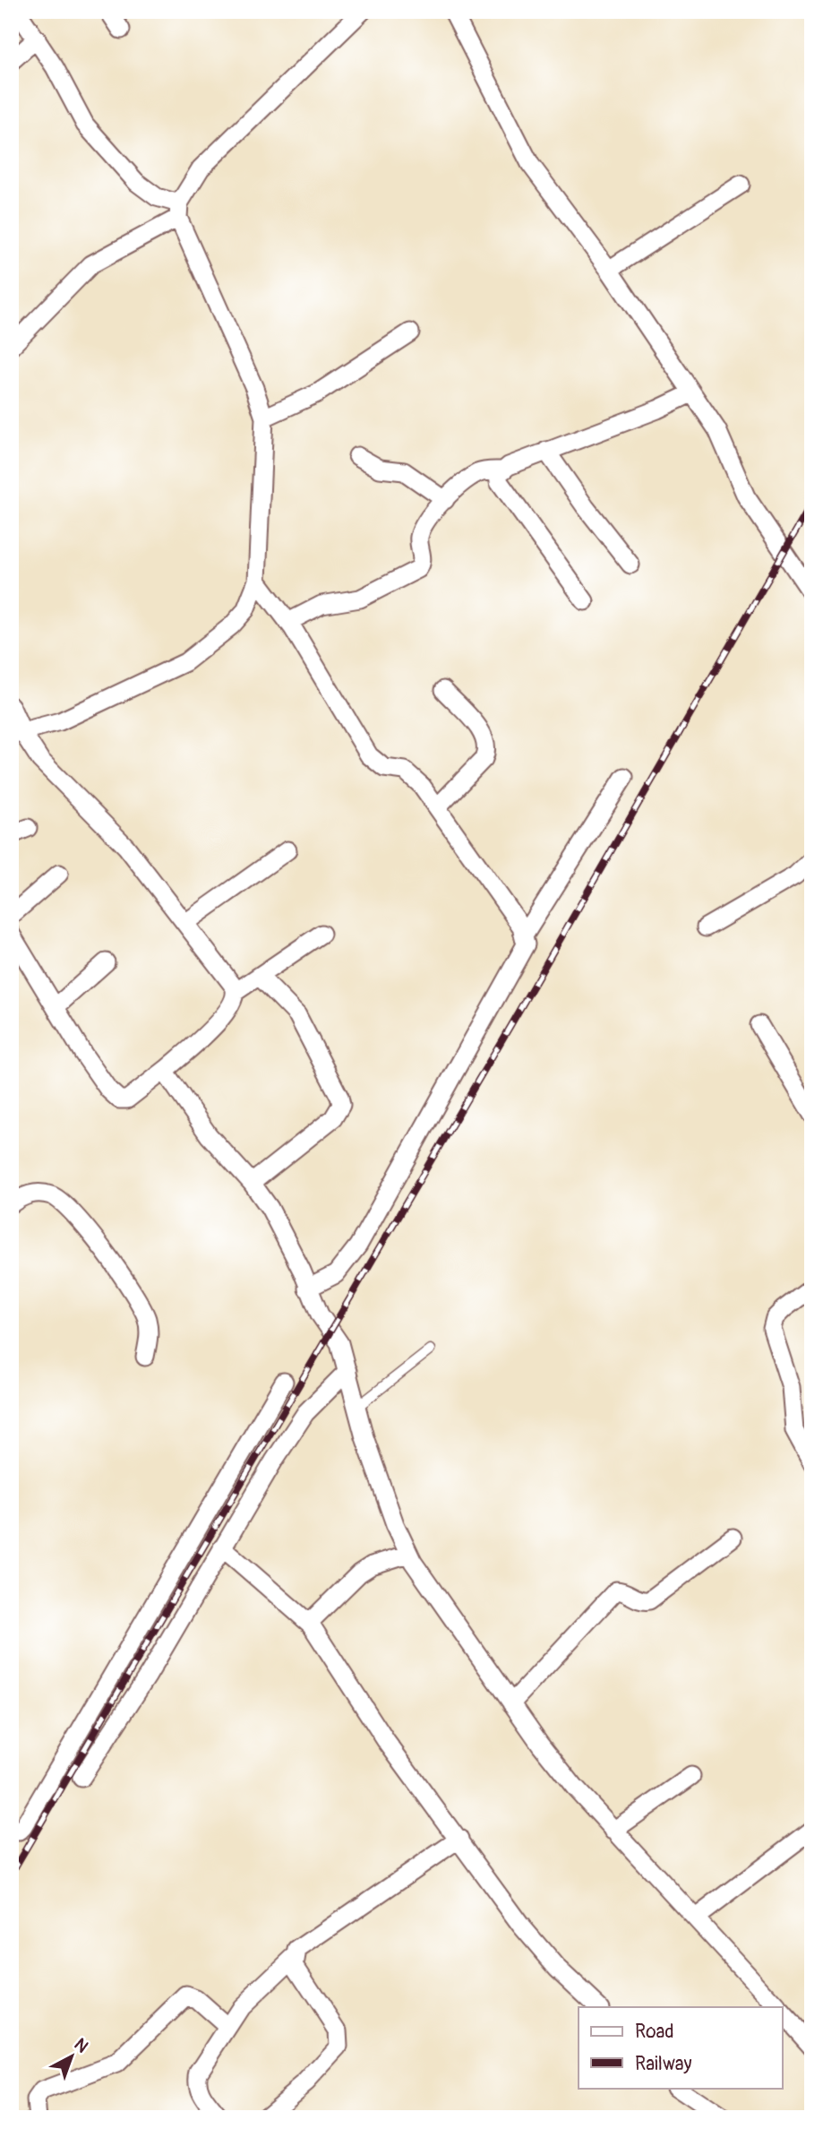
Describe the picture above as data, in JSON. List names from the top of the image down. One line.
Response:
{"legend":["Road","Railway"],"north":"top right"}
